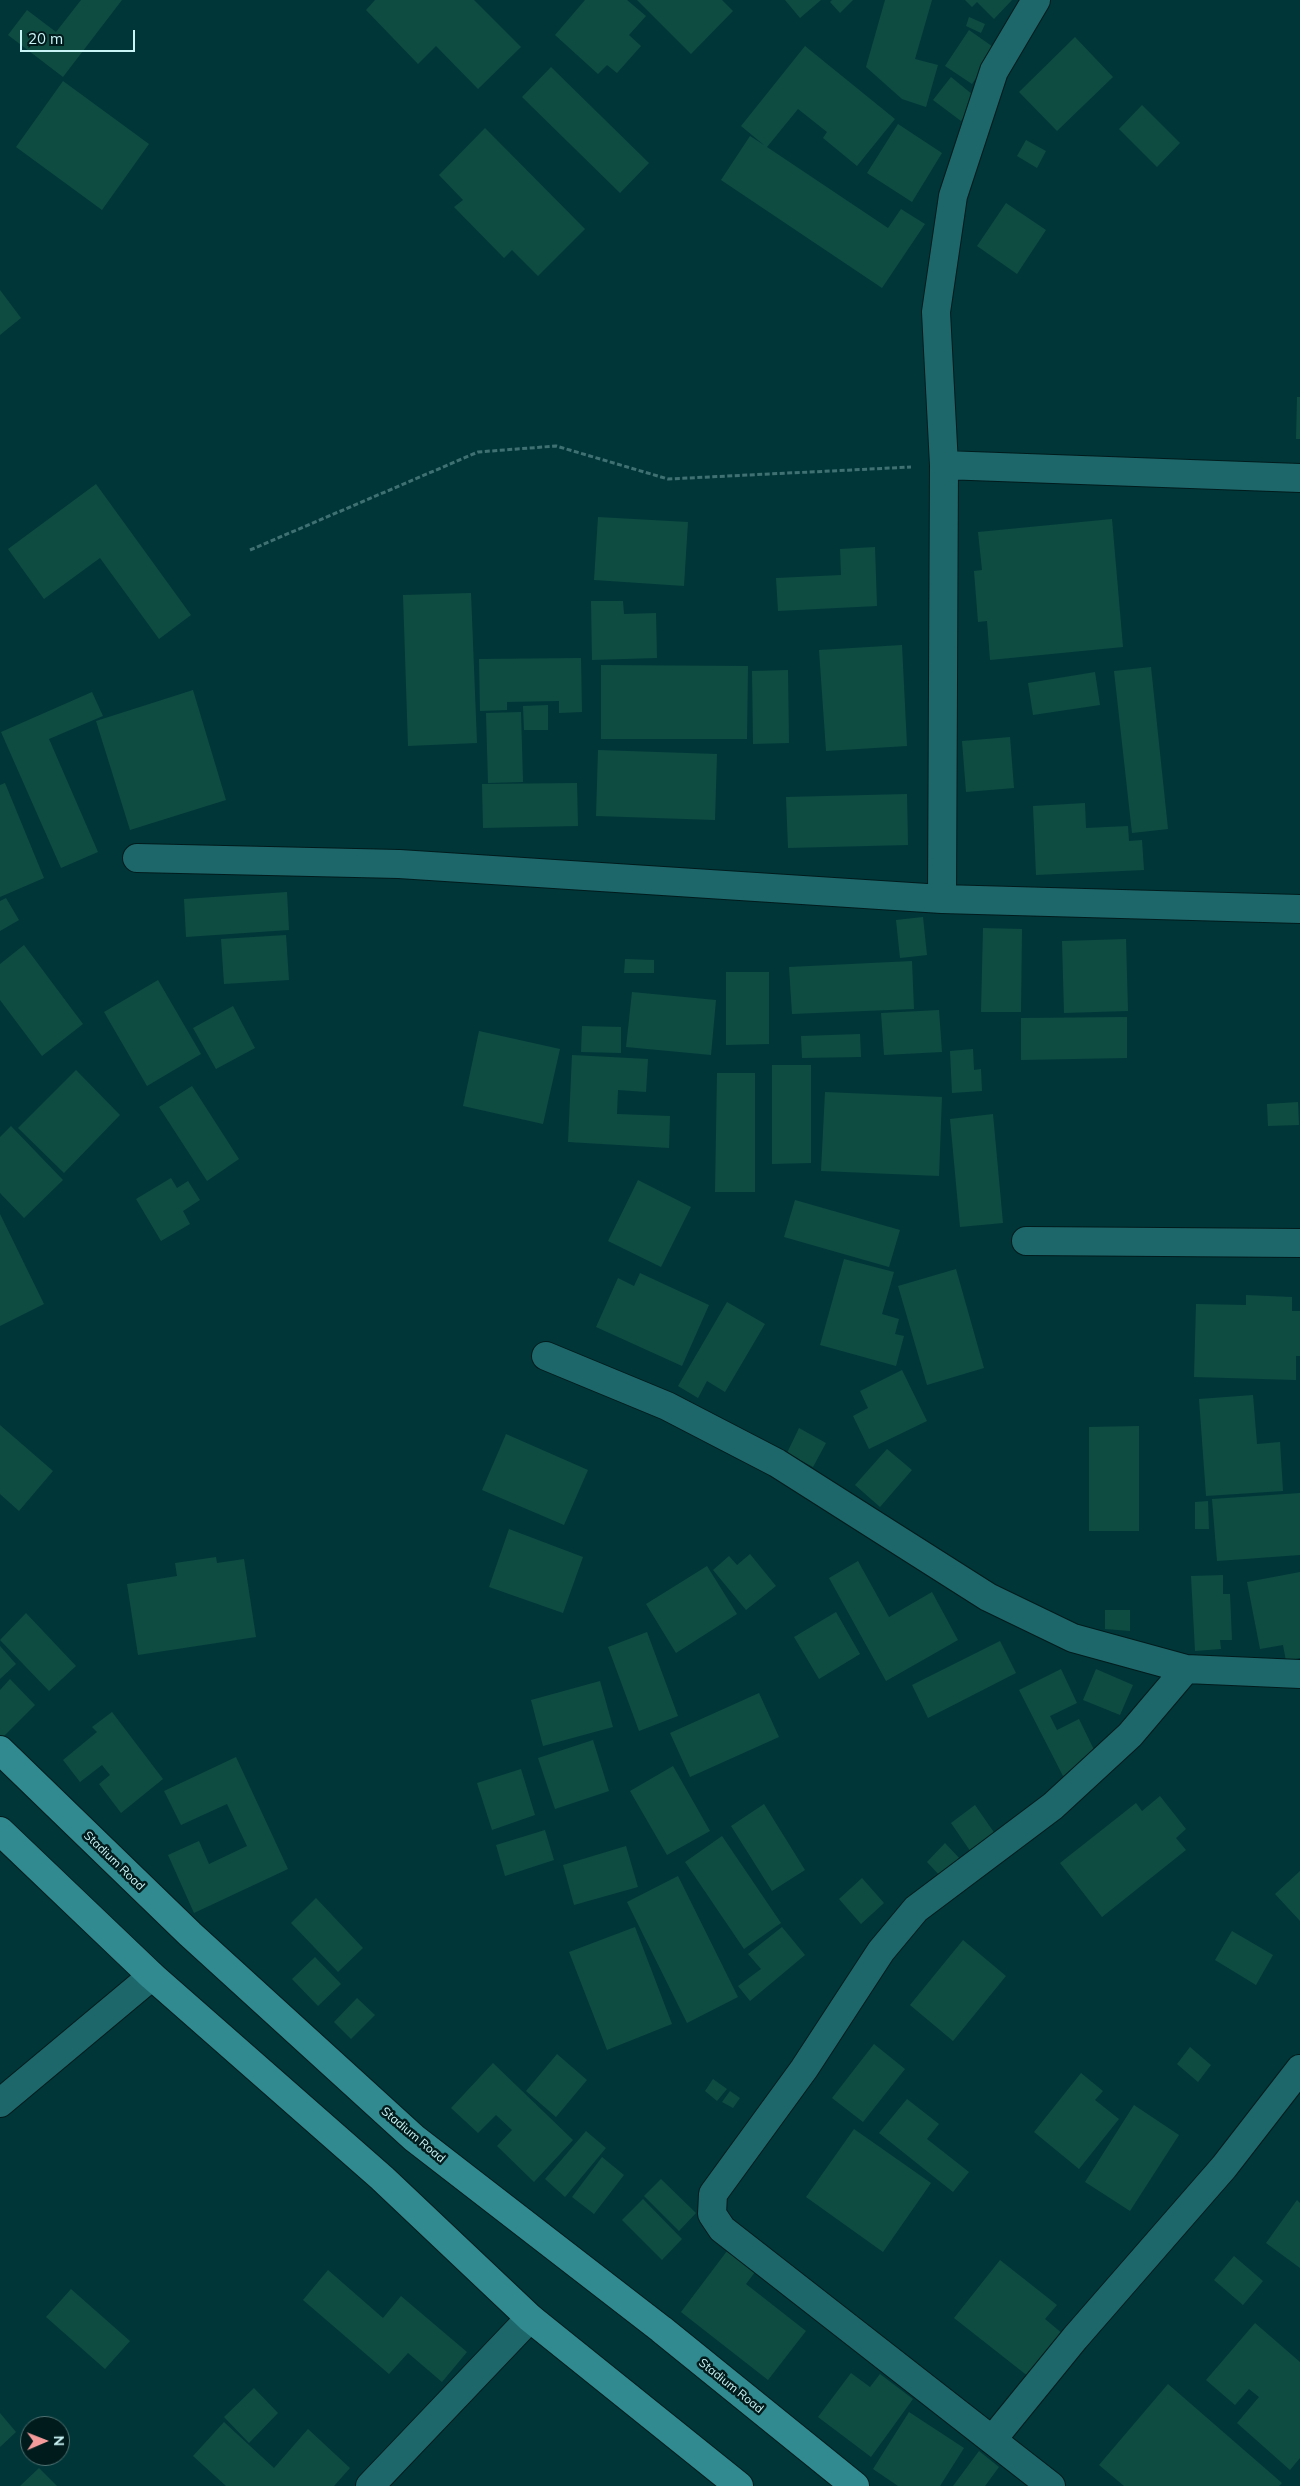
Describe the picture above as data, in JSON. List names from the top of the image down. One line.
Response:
{"streets":{"main road":["Stadium Road"]},"scale_bar":"20 m","north":"right"}
